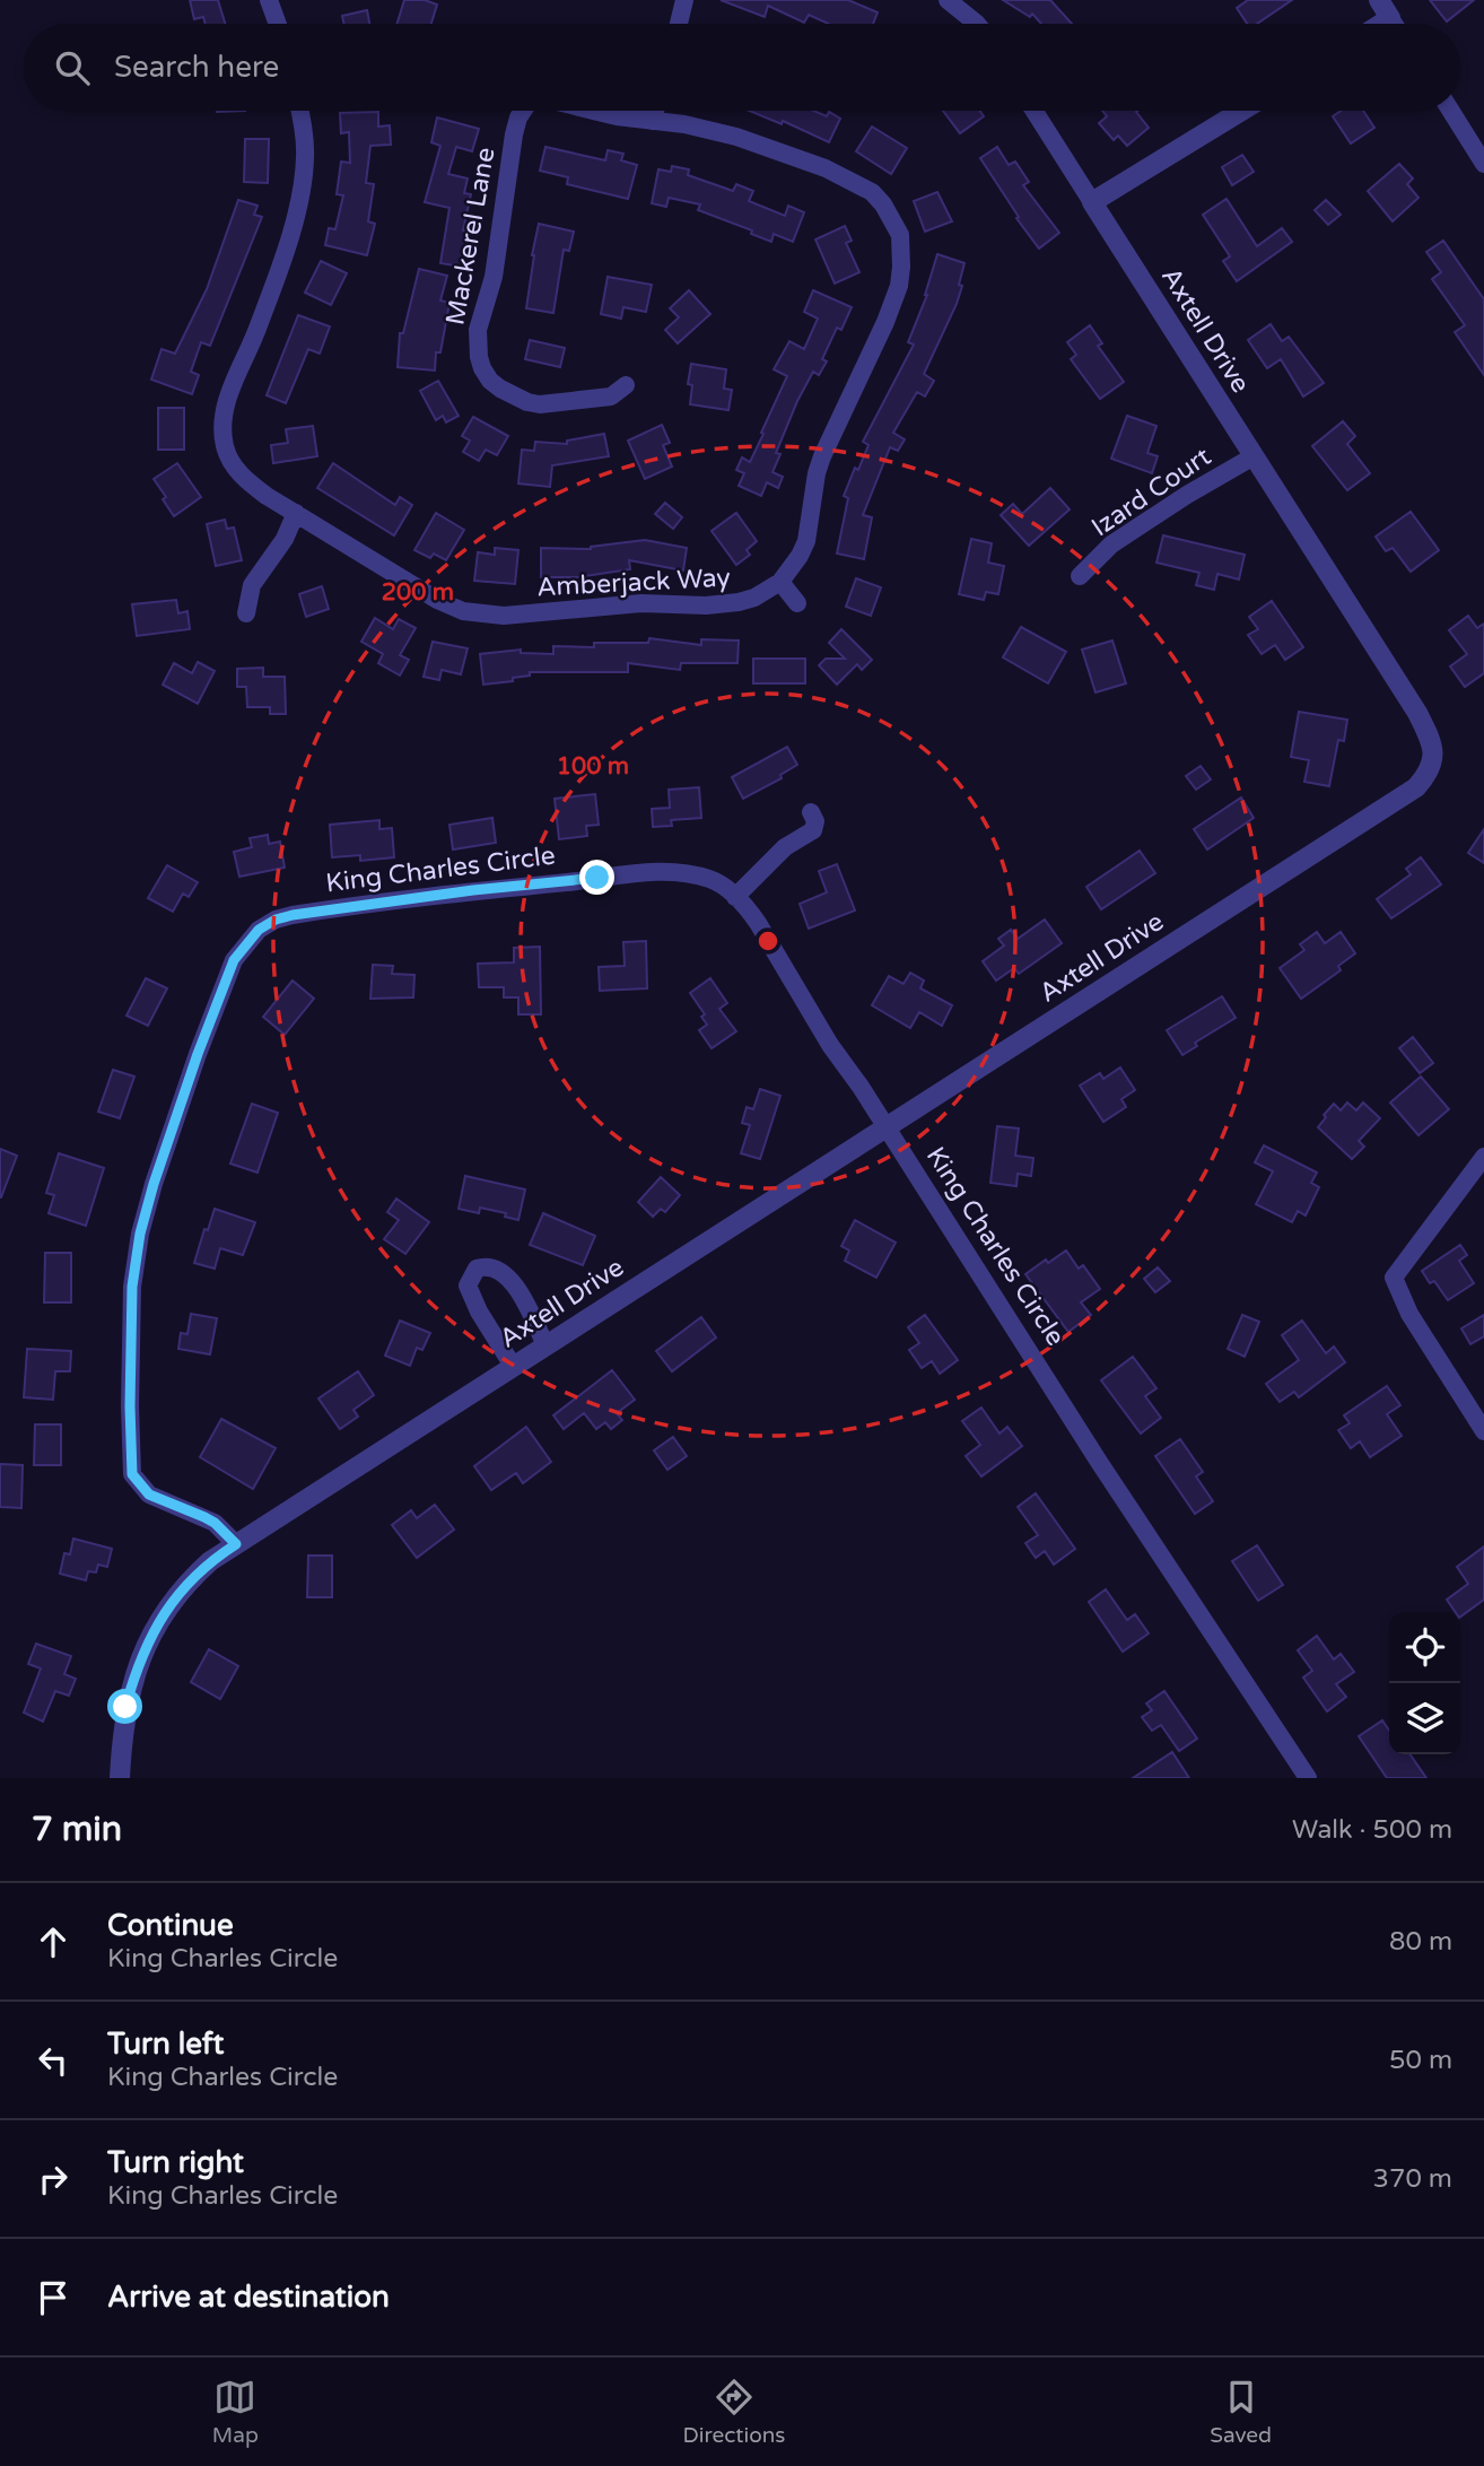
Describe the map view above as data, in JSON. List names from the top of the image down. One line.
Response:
{"streets":{"street":["Mackerel Lane","Axtell Drive","Izard Court","Amberjack Way","King Charles Circle"]},"crossings":[["Axtell Drive","Izard Court"],["Axtell Drive","King Charles Circle"]],"page":{"search":"Search here","heading":["7 min","Walk · 500 m"],"list":[["Continue","King Charles Circle","80 m"],["Turn left","King Charles Circle","50 m"],["Turn right","King Charles Circle","370 m"],"Arrive at destination"],"nav":["Map","Directions","Saved"]},"rings":["200 m","100 m"]}
